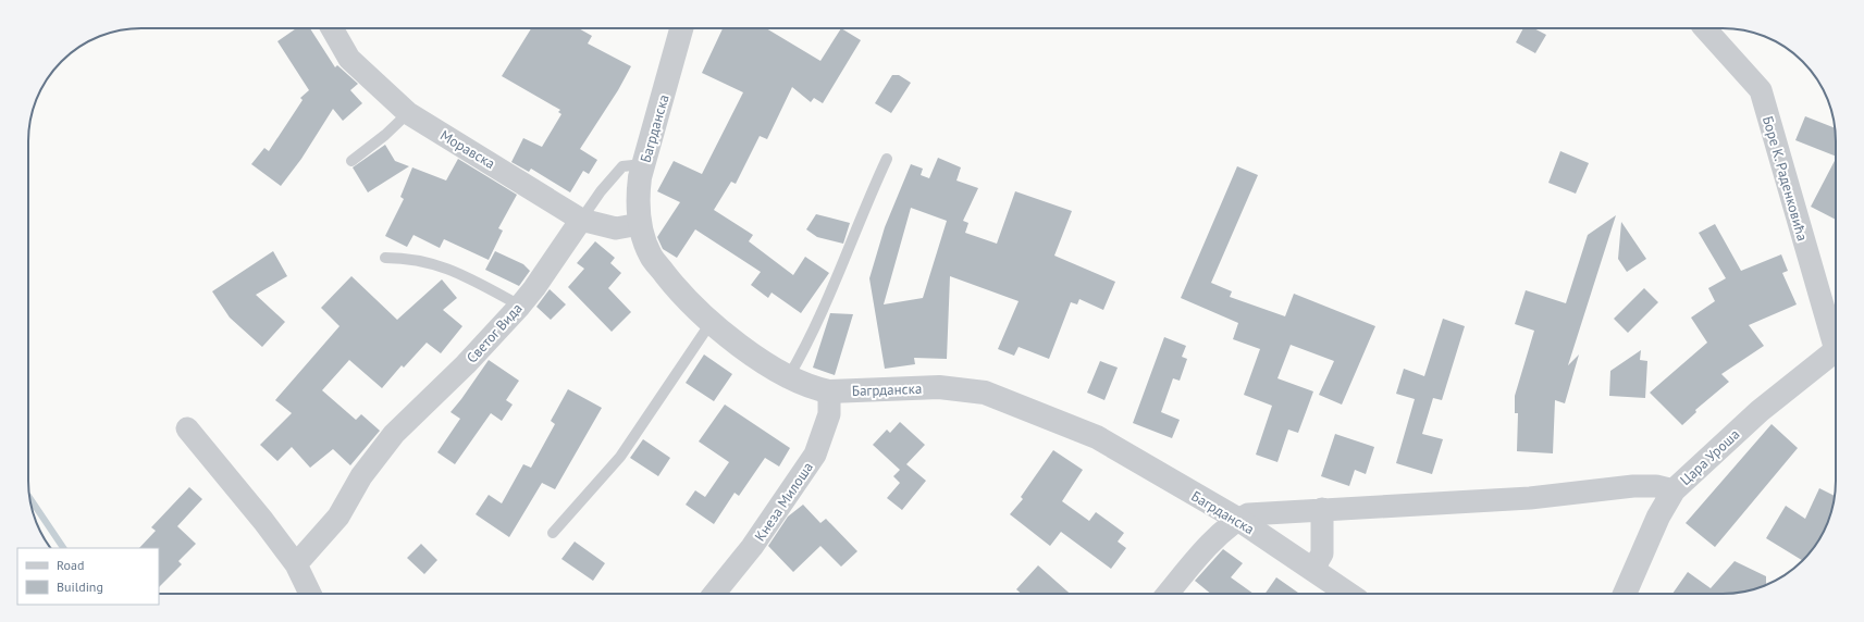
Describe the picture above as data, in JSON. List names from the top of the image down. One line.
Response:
{"streets":{"street":["Багрданска","Моравска","Боре К. Раденковића","Светог Вида","Цара Уроша","Кнеза Милоша"]},"crossings":[["Багрданска","Моравска"],["Багрданска","Кнеза Милоша"],["Моравска","Светог Вида"]],"legend":["Road","Building"]}
